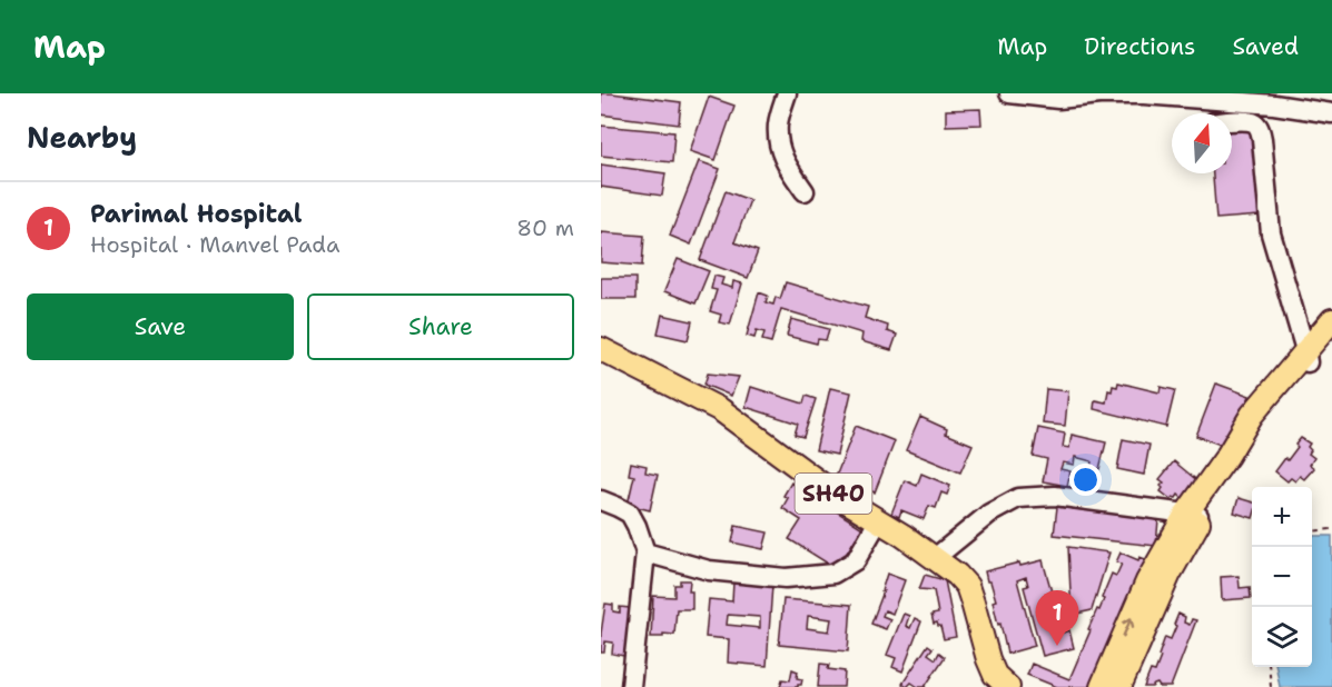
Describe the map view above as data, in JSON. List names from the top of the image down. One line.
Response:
{"streets":{"main road":["SH40"]},"north":"top","page":{"header":"Map","nav":["Map","Directions","Saved"],"heading":"Nearby","list":[{"mark":"1","name":"Parimal Hospital","note":"Hospital · Manvel Pada","value":"80 m"}],"buttons":["Save","Share"],"map_buttons":["+","−"],"pins":"1"}}
